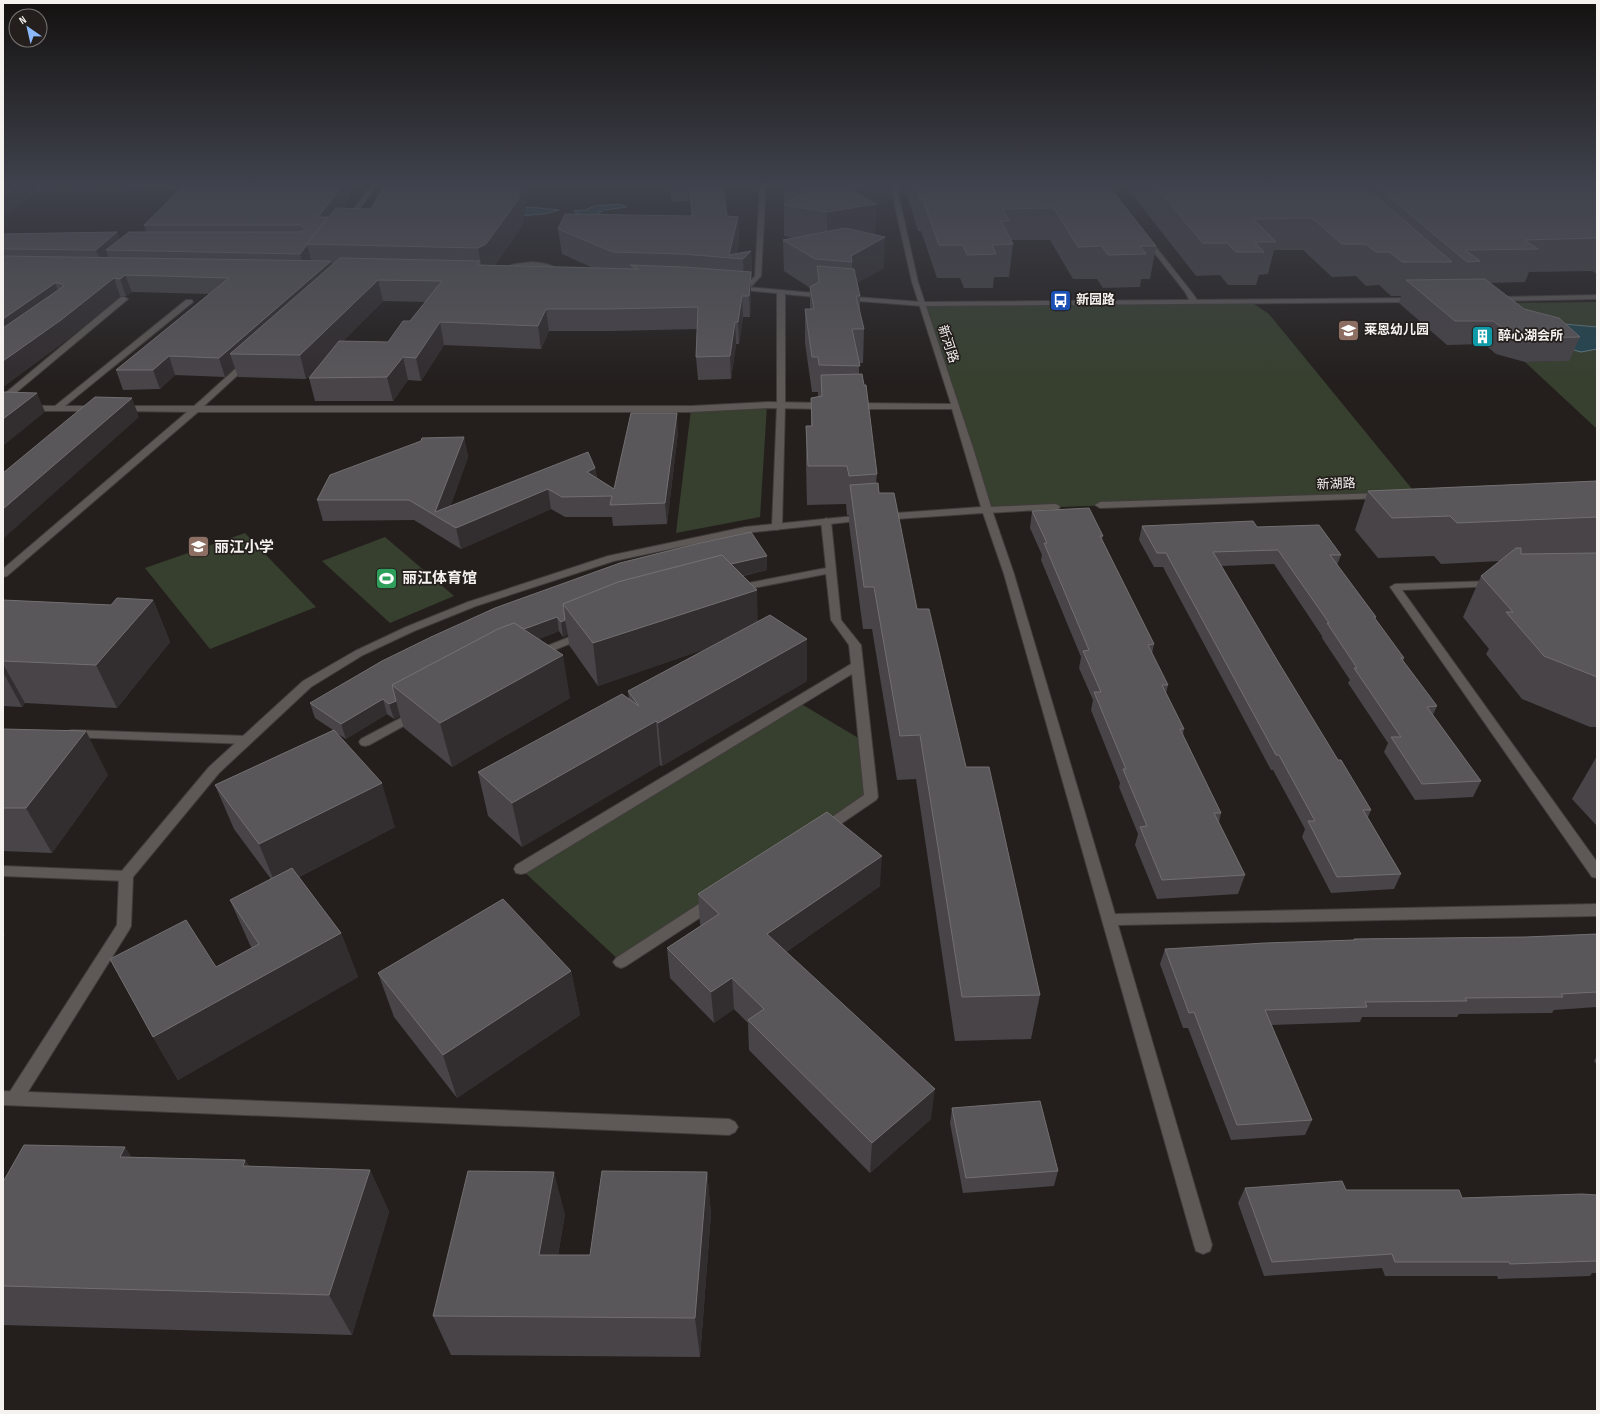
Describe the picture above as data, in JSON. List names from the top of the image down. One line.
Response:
{"streets":{"street":["新河路","新湖路"]},"places":{"bus stop":["新园路"],"school or university":["莱恩幼儿园","丽江小学"],"building":["醉心湖会所"],"sports":["丽江体育馆"]},"north":"top left"}
